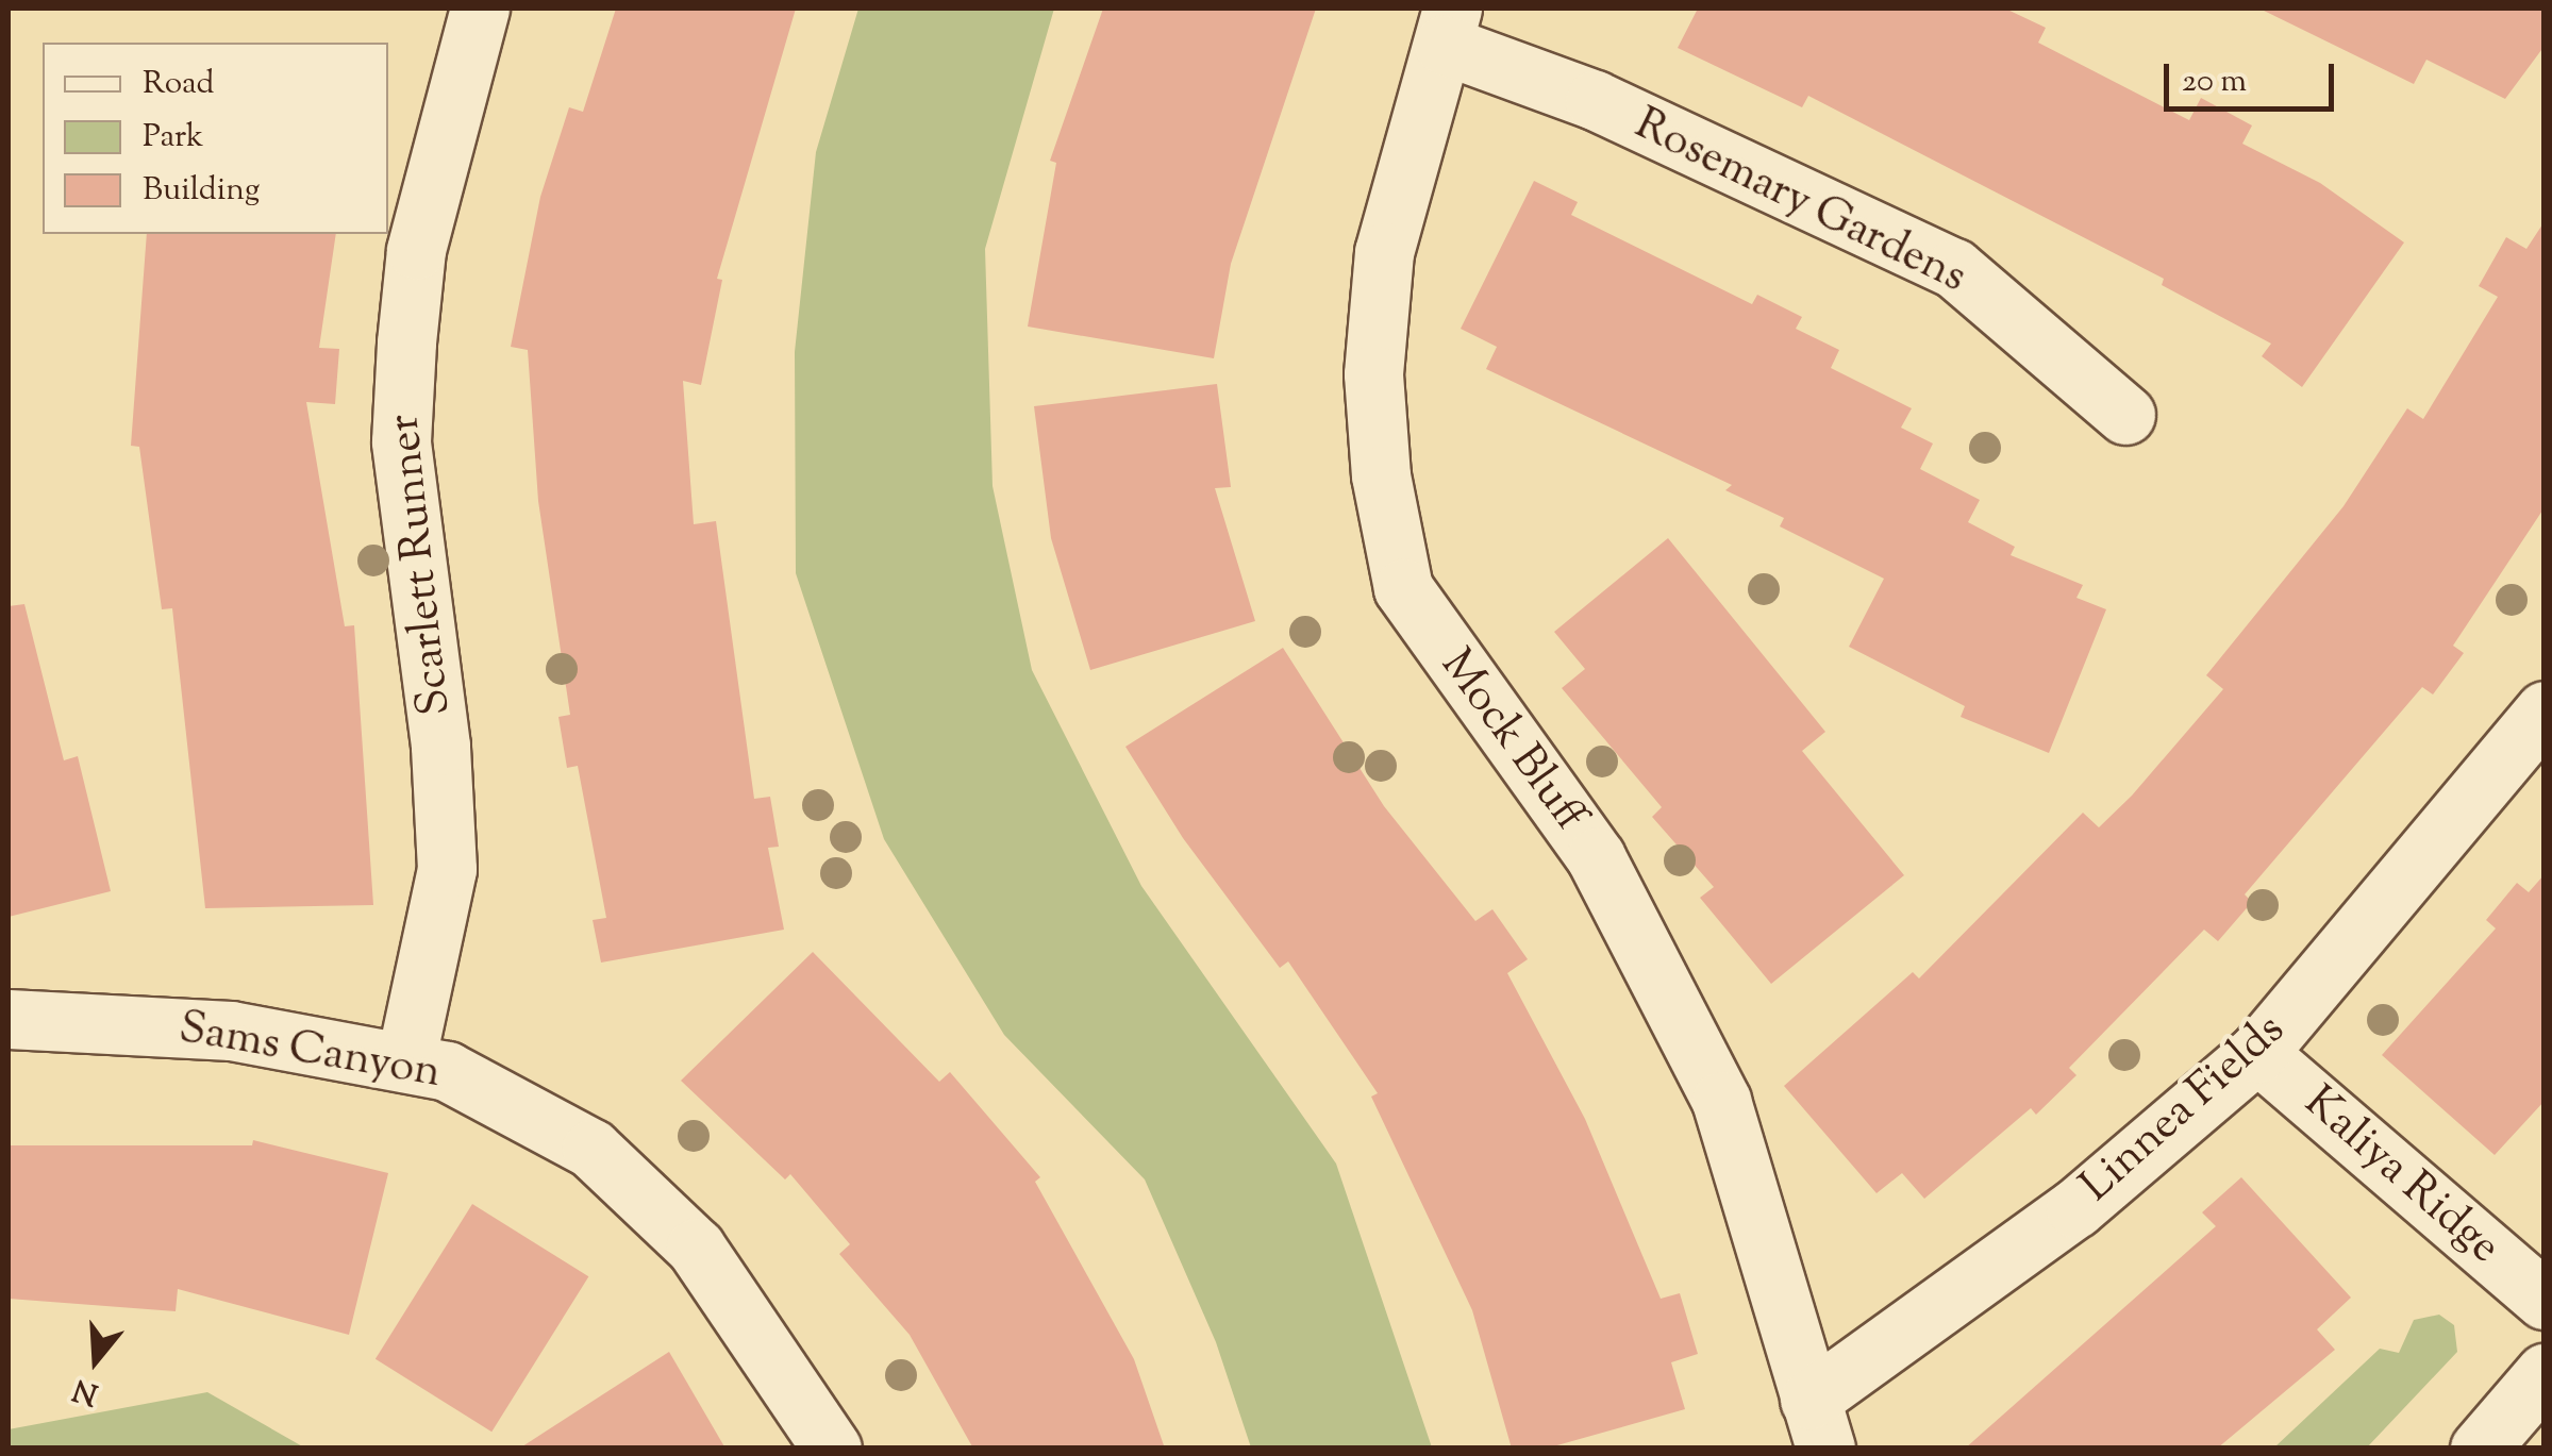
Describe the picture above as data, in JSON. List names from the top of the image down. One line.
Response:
{"streets":{"street":["Rosemary Gardens","Scarlett Runner","Mock Bluff","Sams Canyon","Linnea Fields","Kaliya Ridge"]},"crossings":[["Rosemary Gardens","Mock Bluff"],["Scarlett Runner","Sams Canyon"],["Mock Bluff","Linnea Fields"],["Linnea Fields","Kaliya Ridge"]],"legend":["Road","Park","Building"],"scale_bar":"20 m","north":"bottom"}
